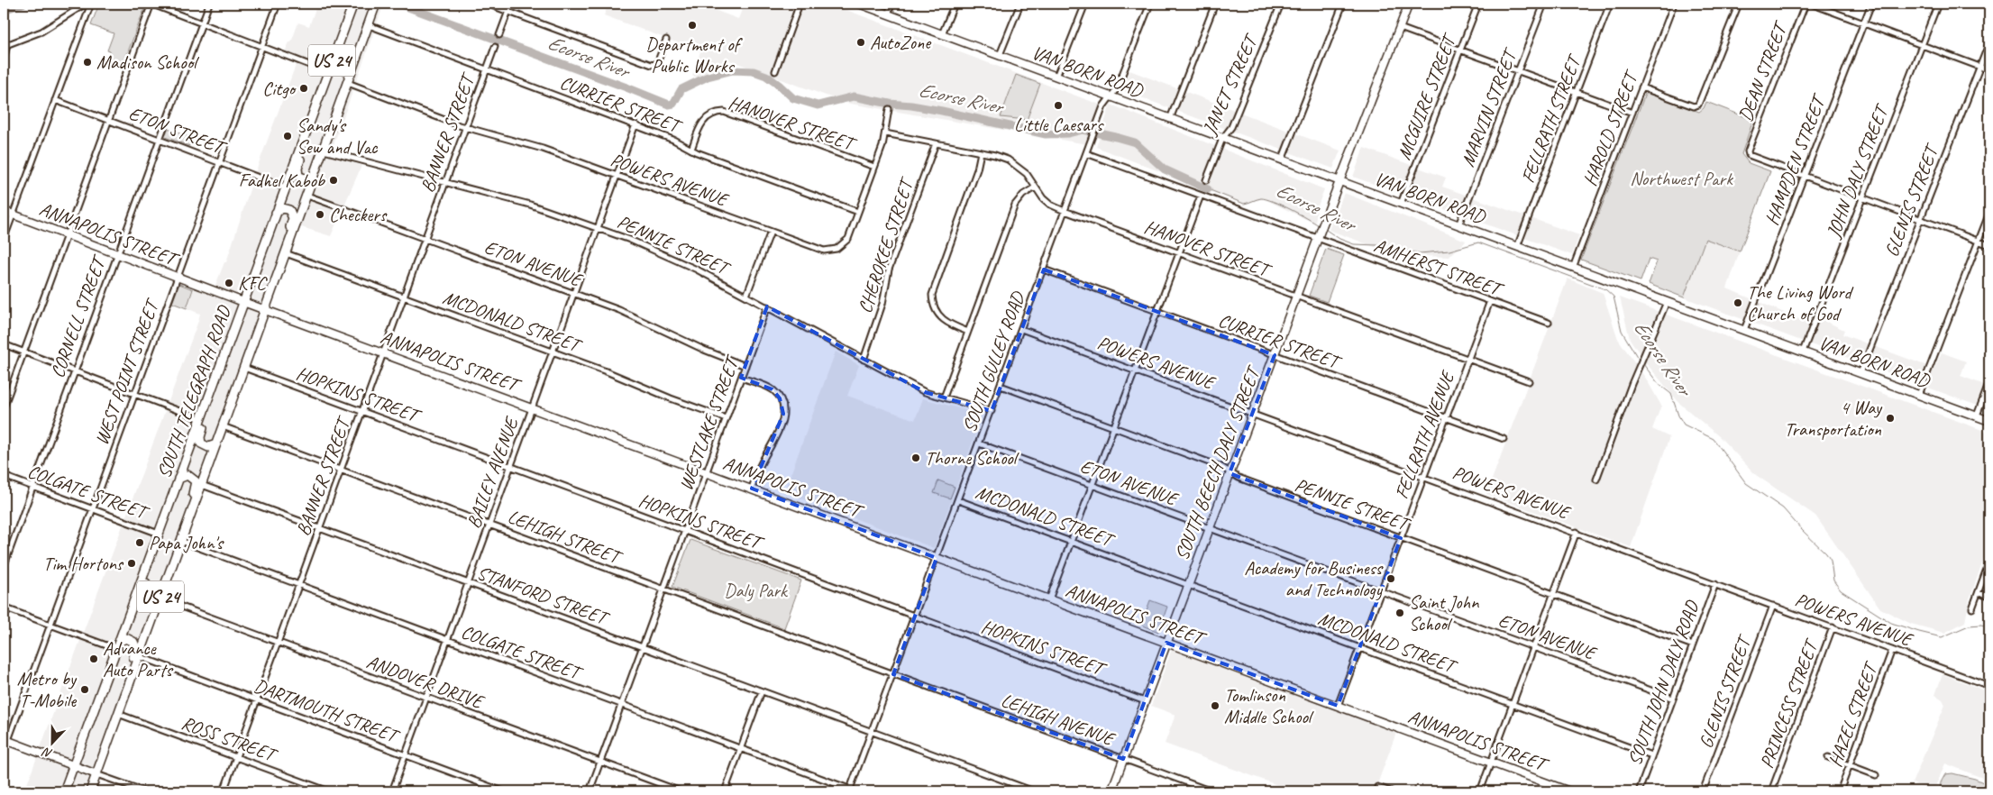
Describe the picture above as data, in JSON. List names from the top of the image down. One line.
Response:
{"streets":{"main road":["US 24","SOUTH TELEGRAPH ROAD"],"street":["VAN BORN ROAD","DEAN STREET","JANET STREET","MCGUIRE STREET","CURRIER STREET","MARVIN STREET","FELLRATH STREET","HANOVER STREET","ETON STREET","HAROLD STREET","BANNER STREET","HAMPDEN STREET","JOHN DALY STREET","POWERS AVENUE","GLENIS STREET","ANNAPOLIS STREET","PENNIE STREET","CHEROKEE STREET","ETON AVENUE","AMHERST STREET","CORNELL STREET","MCDONALD STREET","SOUTH GULLEY ROAD","WEST POINT STREET","HOPKINS STREET","WESTLAKE STREET","FELLRATH AVENUE","SOUTH BEECH DALY STREET","BAILEY AVENUE","COLGATE STREET","LEHIGH STREET","STANFORD STREET","ANDOVER DRIVE","SOUTH JOHN DALY ROAD","PRINCESS STREET","DARTMOUTH STREET","HAZEL STREET","LEHIGH AVENUE","ROSS STREET"]},"crossings":[["VAN BORN ROAD","JANET STREET"],["VAN BORN ROAD","MCGUIRE STREET"],["VAN BORN ROAD","MARVIN STREET"],["VAN BORN ROAD","FELLRATH STREET"],["VAN BORN ROAD","HAROLD STREET"],["VAN BORN ROAD","HAMPDEN STREET"],["VAN BORN ROAD","JOHN DALY STREET"],["VAN BORN ROAD","GLENIS STREET"],["VAN BORN ROAD","SOUTH GULLEY ROAD"],["VAN BORN ROAD","SOUTH BEECH DALY STREET"],["DEAN STREET","HAMPDEN STREET"],["CURRIER STREET","HANOVER STREET"],["CURRIER STREET","BANNER STREET"],["CURRIER STREET","POWERS AVENUE"],["CURRIER STREET","SOUTH GULLEY ROAD"],["CURRIER STREET","SOUTH TELEGRAPH ROAD"],["CURRIER STREET","FELLRATH AVENUE"],["CURRIER STREET","SOUTH BEECH DALY STREET"],["CURRIER STREET","BAILEY AVENUE"],["HANOVER STREET","POWERS AVENUE"],["HANOVER STREET","CHEROKEE STREET"],["HANOVER STREET","SOUTH GULLEY ROAD"],["HANOVER STREET","FELLRATH AVENUE"],["HANOVER STREET","SOUTH BEECH DALY STREET"],["ETON STREET","CORNELL STREET"],["ETON STREET","WEST POINT STREET"],["ETON STREET","SOUTH TELEGRAPH ROAD"],["BANNER STREET","POWERS AVENUE"],["BANNER STREET","ANNAPOLIS STREET"],["BANNER STREET","PENNIE STREET"],["BANNER STREET","ETON AVENUE"],["BANNER STREET","MCDONALD STREET"],["BANNER STREET","HOPKINS STREET"],["BANNER STREET","COLGATE STREET"],["BANNER STREET","LEHIGH STREET"],["BANNER STREET","STANFORD STREET"],["BANNER STREET","ANDOVER DRIVE"],["BANNER STREET","DARTMOUTH STREET"],["BANNER STREET","ROSS STREET"],["POWERS AVENUE","GLENIS STREET"],["POWERS AVENUE","SOUTH GULLEY ROAD"],["POWERS AVENUE","SOUTH TELEGRAPH ROAD"],["POWERS AVENUE","FELLRATH AVENUE"],["POWERS AVENUE","SOUTH BEECH DALY STREET"],["POWERS AVENUE","BAILEY AVENUE"],["POWERS AVENUE","SOUTH JOHN DALY ROAD"],["POWERS AVENUE","PRINCESS STREET"],["POWERS AVENUE","HAZEL STREET"],["ANNAPOLIS STREET","CORNELL STREET"],["ANNAPOLIS STREET","SOUTH GULLEY ROAD"],["ANNAPOLIS STREET","WEST POINT STREET"],["ANNAPOLIS STREET","SOUTH TELEGRAPH ROAD"],["ANNAPOLIS STREET","WESTLAKE STREET"],["ANNAPOLIS STREET","FELLRATH AVENUE"],["ANNAPOLIS STREET","SOUTH BEECH DALY STREET"],["ANNAPOLIS STREET","BAILEY AVENUE"],["PENNIE STREET","CHEROKEE STREET"],["PENNIE STREET","SOUTH GULLEY ROAD"],["PENNIE STREET","SOUTH TELEGRAPH ROAD"],["PENNIE STREET","WESTLAKE STREET"],["PENNIE STREET","FELLRATH AVENUE"],["PENNIE STREET","SOUTH BEECH DALY STREET"],["PENNIE STREET","BAILEY AVENUE"],["PENNIE STREET","SOUTH JOHN DALY ROAD"],["ETON AVENUE","SOUTH GULLEY ROAD"],["ETON AVENUE","SOUTH TELEGRAPH ROAD"],["ETON AVENUE","WESTLAKE STREET"],["ETON AVENUE","FELLRATH AVENUE"],["ETON AVENUE","SOUTH BEECH DALY STREET"],["ETON AVENUE","BAILEY AVENUE"],["ETON AVENUE","SOUTH JOHN DALY ROAD"],["AMHERST STREET","SOUTH GULLEY ROAD"],["AMHERST STREET","FELLRATH AVENUE"],["AMHERST STREET","SOUTH BEECH DALY STREET"],["CORNELL STREET","COLGATE STREET"],["MCDONALD STREET","SOUTH GULLEY ROAD"],["MCDONALD STREET","SOUTH TELEGRAPH ROAD"],["MCDONALD STREET","WESTLAKE STREET"],["MCDONALD STREET","FELLRATH AVENUE"],["MCDONALD STREET","SOUTH BEECH DALY STREET"],["MCDONALD STREET","BAILEY AVENUE"],["MCDONALD STREET","SOUTH JOHN DALY ROAD"],["SOUTH GULLEY ROAD","HOPKINS STREET"],["SOUTH GULLEY ROAD","COLGATE STREET"],["SOUTH GULLEY ROAD","LEHIGH STREET"],["SOUTH GULLEY ROAD","STANFORD STREET"],["SOUTH GULLEY ROAD","LEHIGH AVENUE"],["WEST POINT STREET","COLGATE STREET"],["SOUTH TELEGRAPH ROAD","HOPKINS STREET"],["SOUTH TELEGRAPH ROAD","COLGATE STREET"],["SOUTH TELEGRAPH ROAD","LEHIGH STREET"],["SOUTH TELEGRAPH ROAD","STANFORD STREET"],["SOUTH TELEGRAPH ROAD","ANDOVER DRIVE"],["SOUTH TELEGRAPH ROAD","DARTMOUTH STREET"],["SOUTH TELEGRAPH ROAD","ROSS STREET"],["HOPKINS STREET","WESTLAKE STREET"],["HOPKINS STREET","SOUTH BEECH DALY STREET"],["HOPKINS STREET","BAILEY AVENUE"],["WESTLAKE STREET","COLGATE STREET"],["WESTLAKE STREET","LEHIGH STREET"],["WESTLAKE STREET","STANFORD STREET"],["WESTLAKE STREET","ANDOVER DRIVE"],["SOUTH BEECH DALY STREET","LEHIGH AVENUE"],["BAILEY AVENUE","COLGATE STREET"],["BAILEY AVENUE","LEHIGH STREET"],["BAILEY AVENUE","STANFORD STREET"],["BAILEY AVENUE","ANDOVER DRIVE"],["BAILEY AVENUE","DARTMOUTH STREET"],["LEHIGH STREET","LEHIGH AVENUE"]],"water":["Ecorse River"],"parks":["Northwest Park","Daly Park"],"places":["Department of Public Works","AutoZone","Madison School","Citgo","Little Caesars","Sandy's Sew and Vac","Fadhel Kabob","Checkers","KFC","The Living Word Church of God","4 Way Transportation","Thorne School","Papa John's","Tim Hortons","Academy for Business and Technology","Saint John School","Advance Auto Parts","Metro by T-Mobile","Tomlinson Middle School"],"north":"bottom"}
